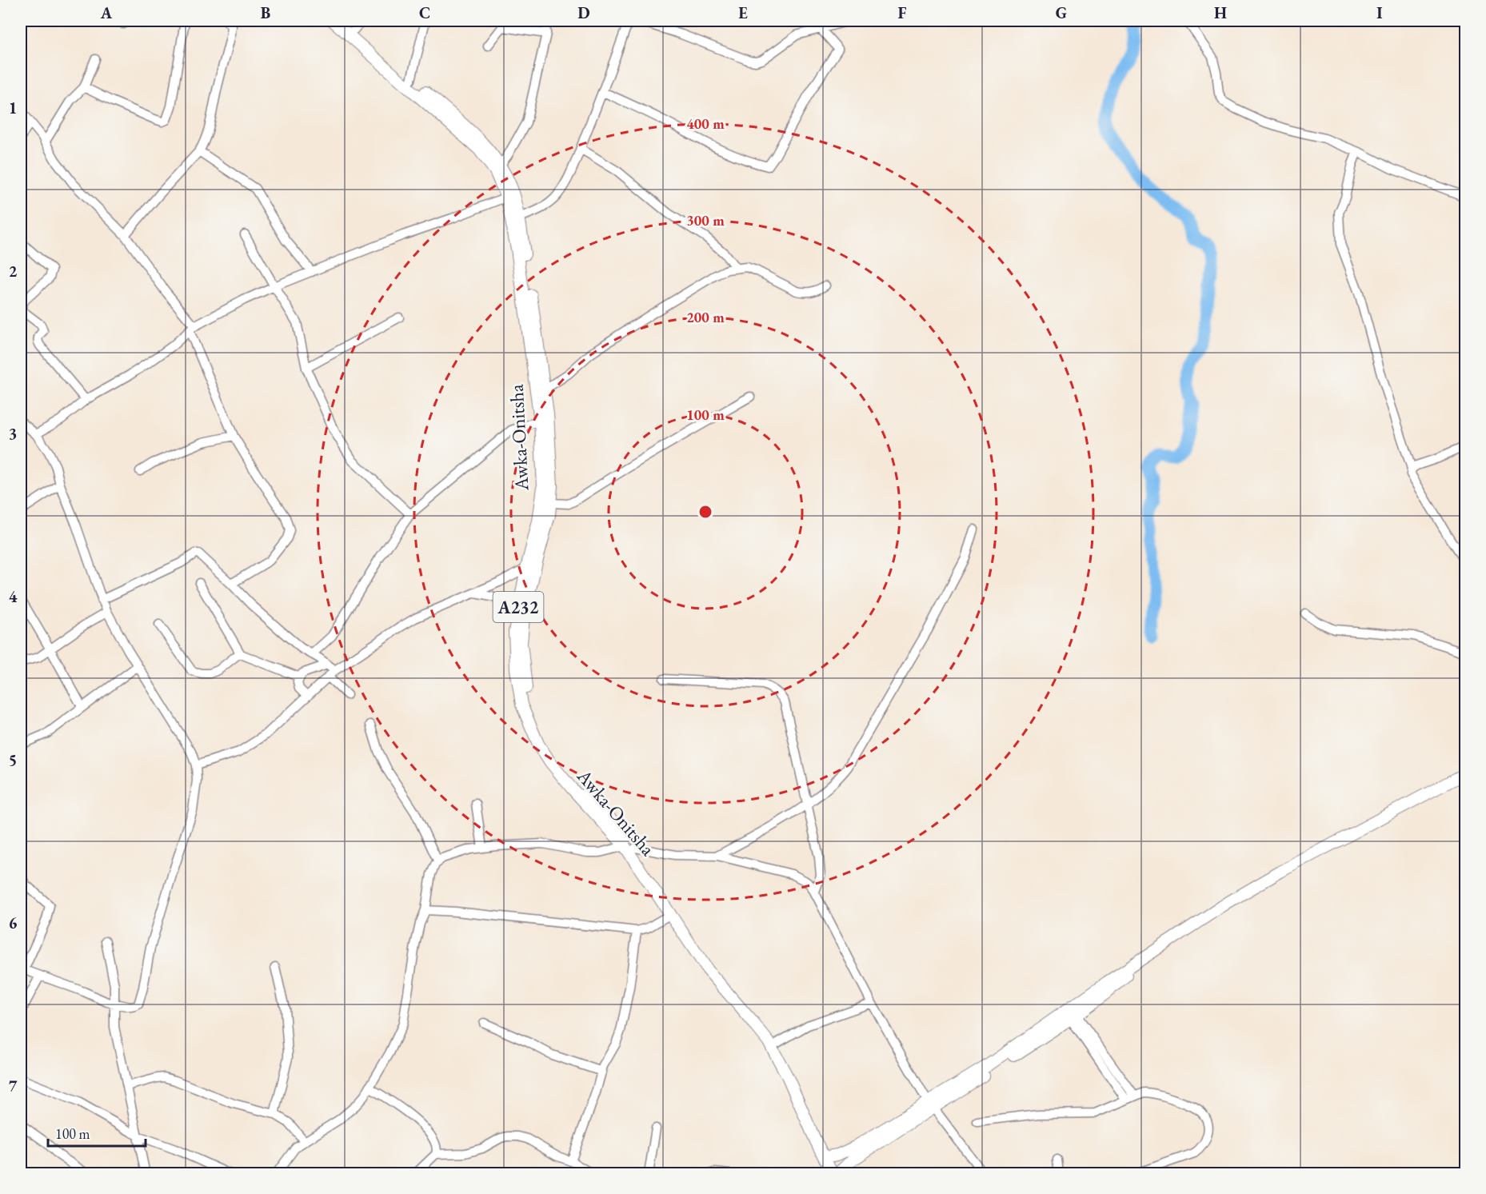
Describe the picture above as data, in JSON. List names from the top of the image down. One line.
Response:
{"streets":{"main road":["Awka-Onitsha","A232"]},"scale_bar":"100 m","grid":{"columns":["A","B","C","D","E","F","G","H","I"],"rows":["1","2","3","4","5","6","7"]},"rings":["400 m","300 m","200 m","100 m"]}
